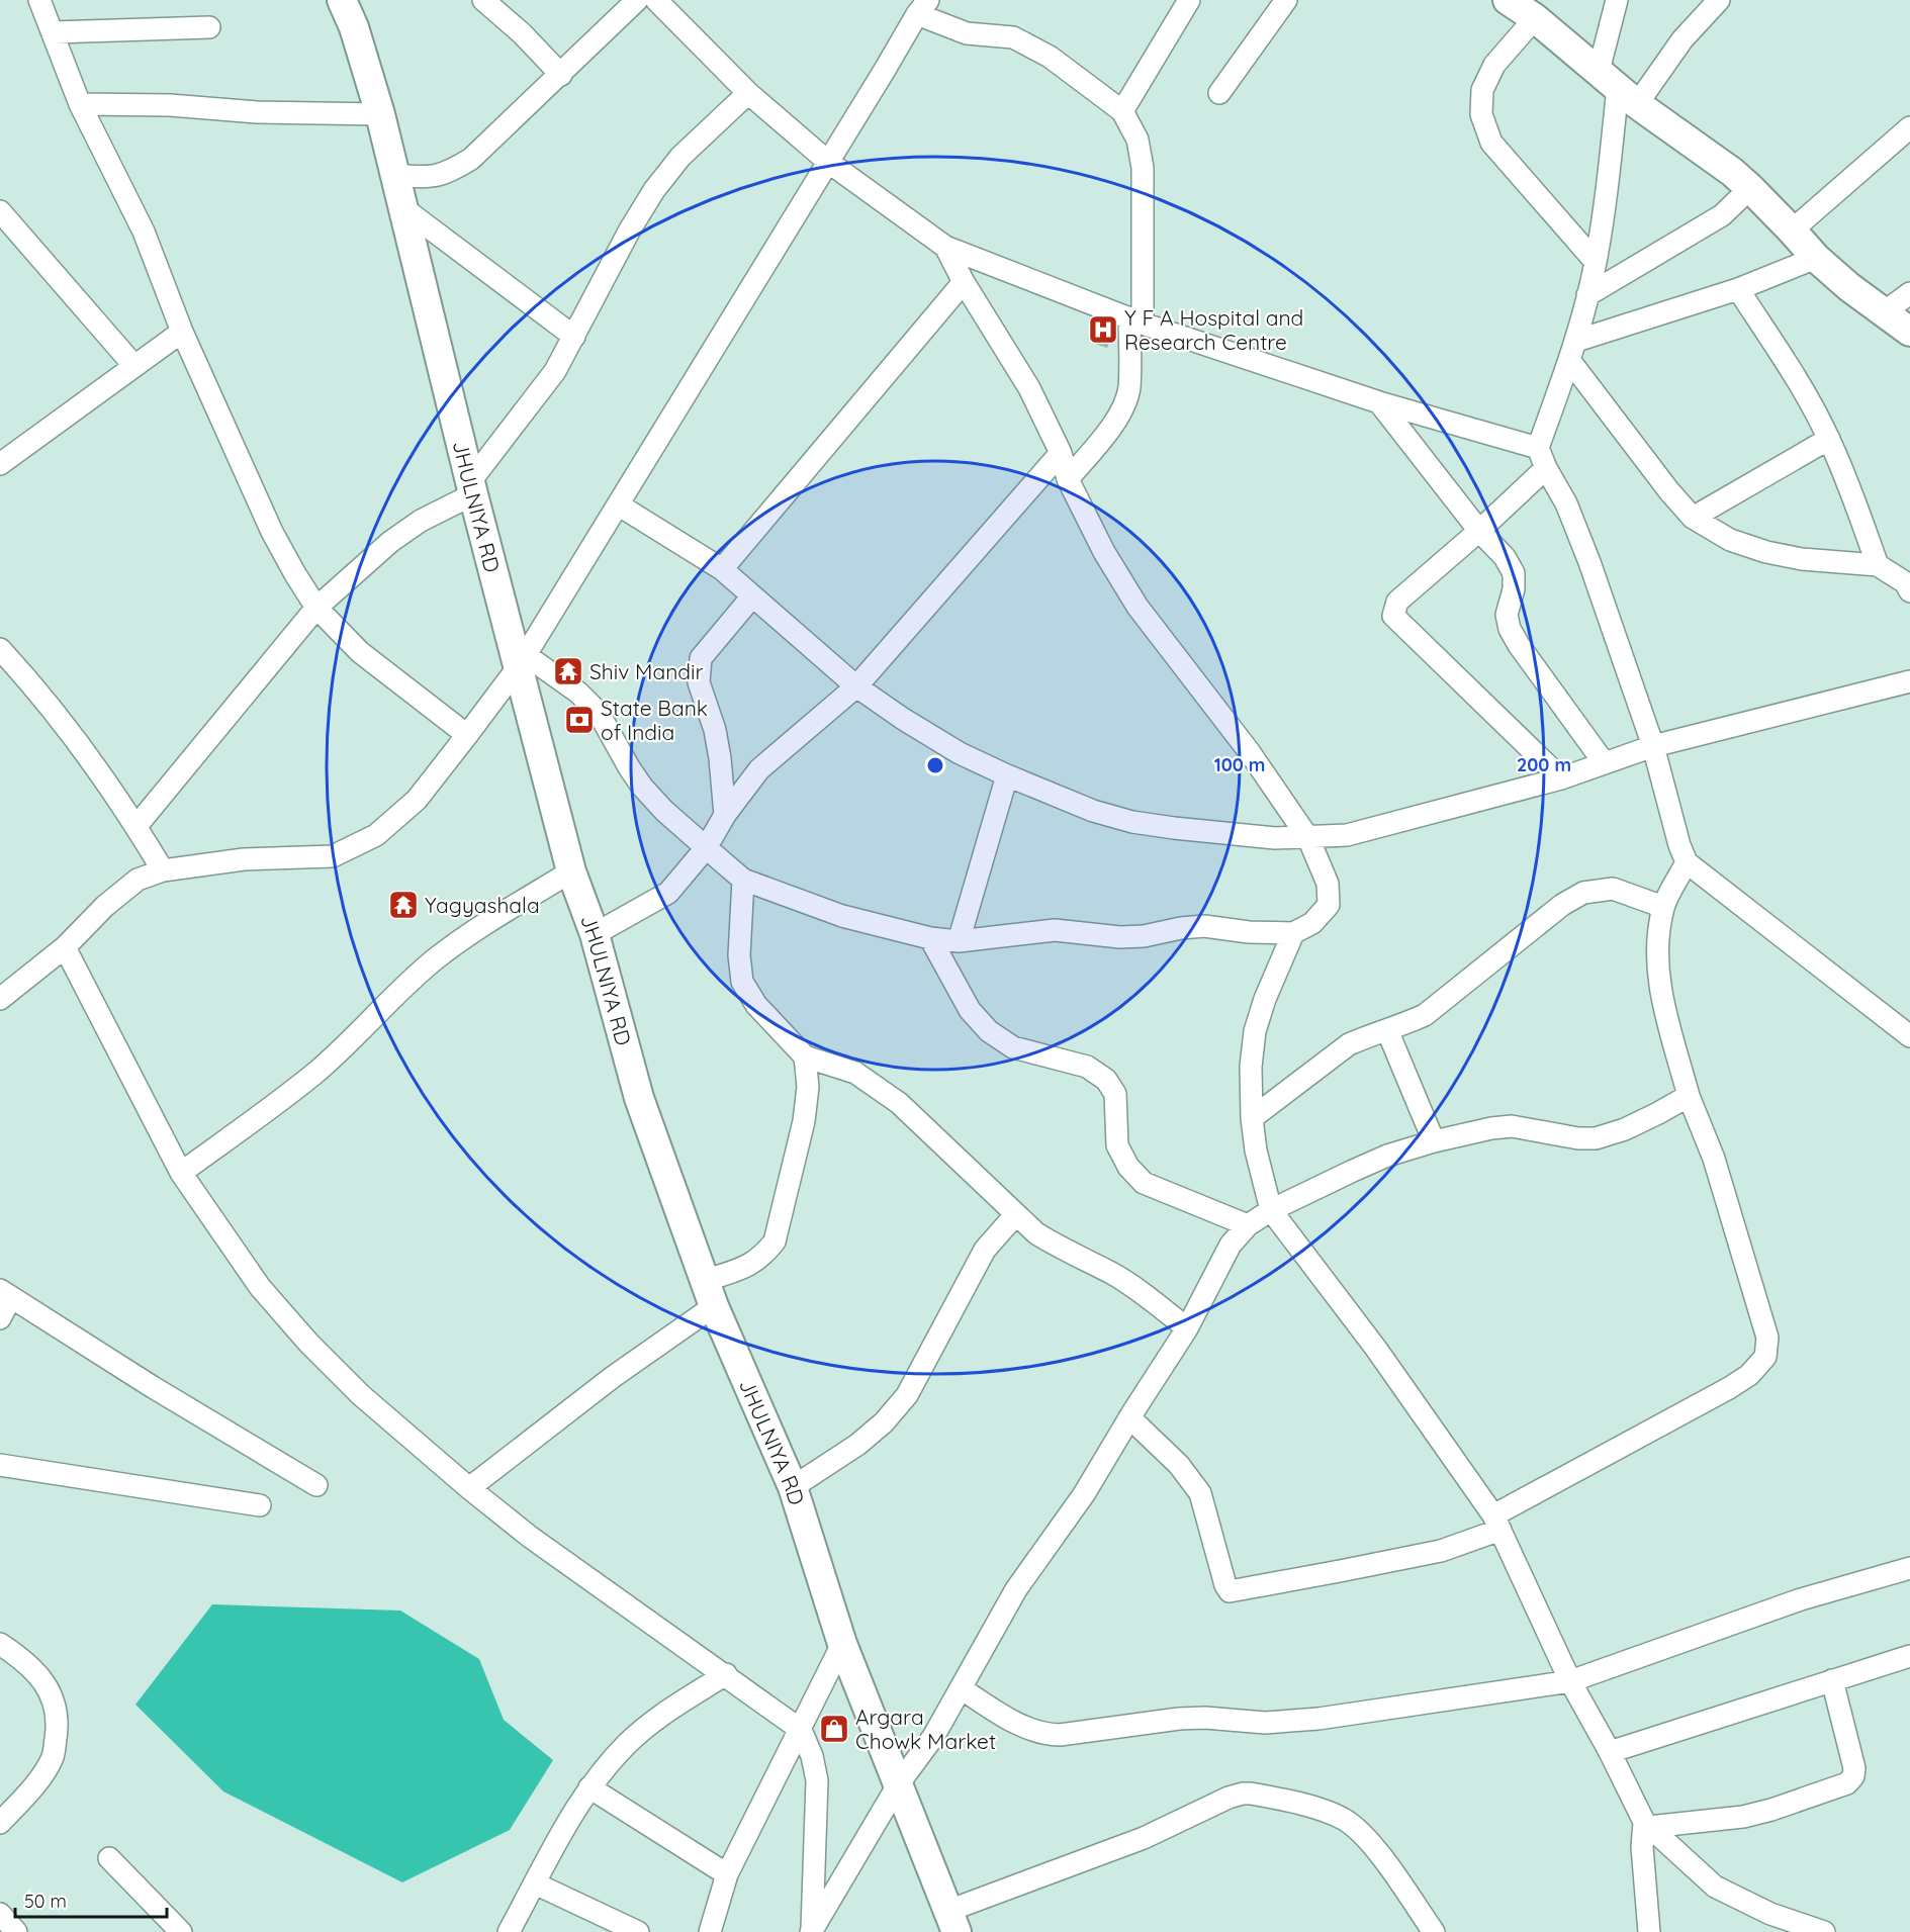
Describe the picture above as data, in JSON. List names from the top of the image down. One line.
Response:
{"streets":{"street":["JHULNIYA RD"]},"places":{"hospital":["Y F A Hospital and Research Centre"],"temple":["Shiv Mandir","Yagyashala"],"bank":["State Bank of India"],"shop":["Argara Chowk Market"]},"scale_bar":"50 m","rings":["100 m","200 m"]}
